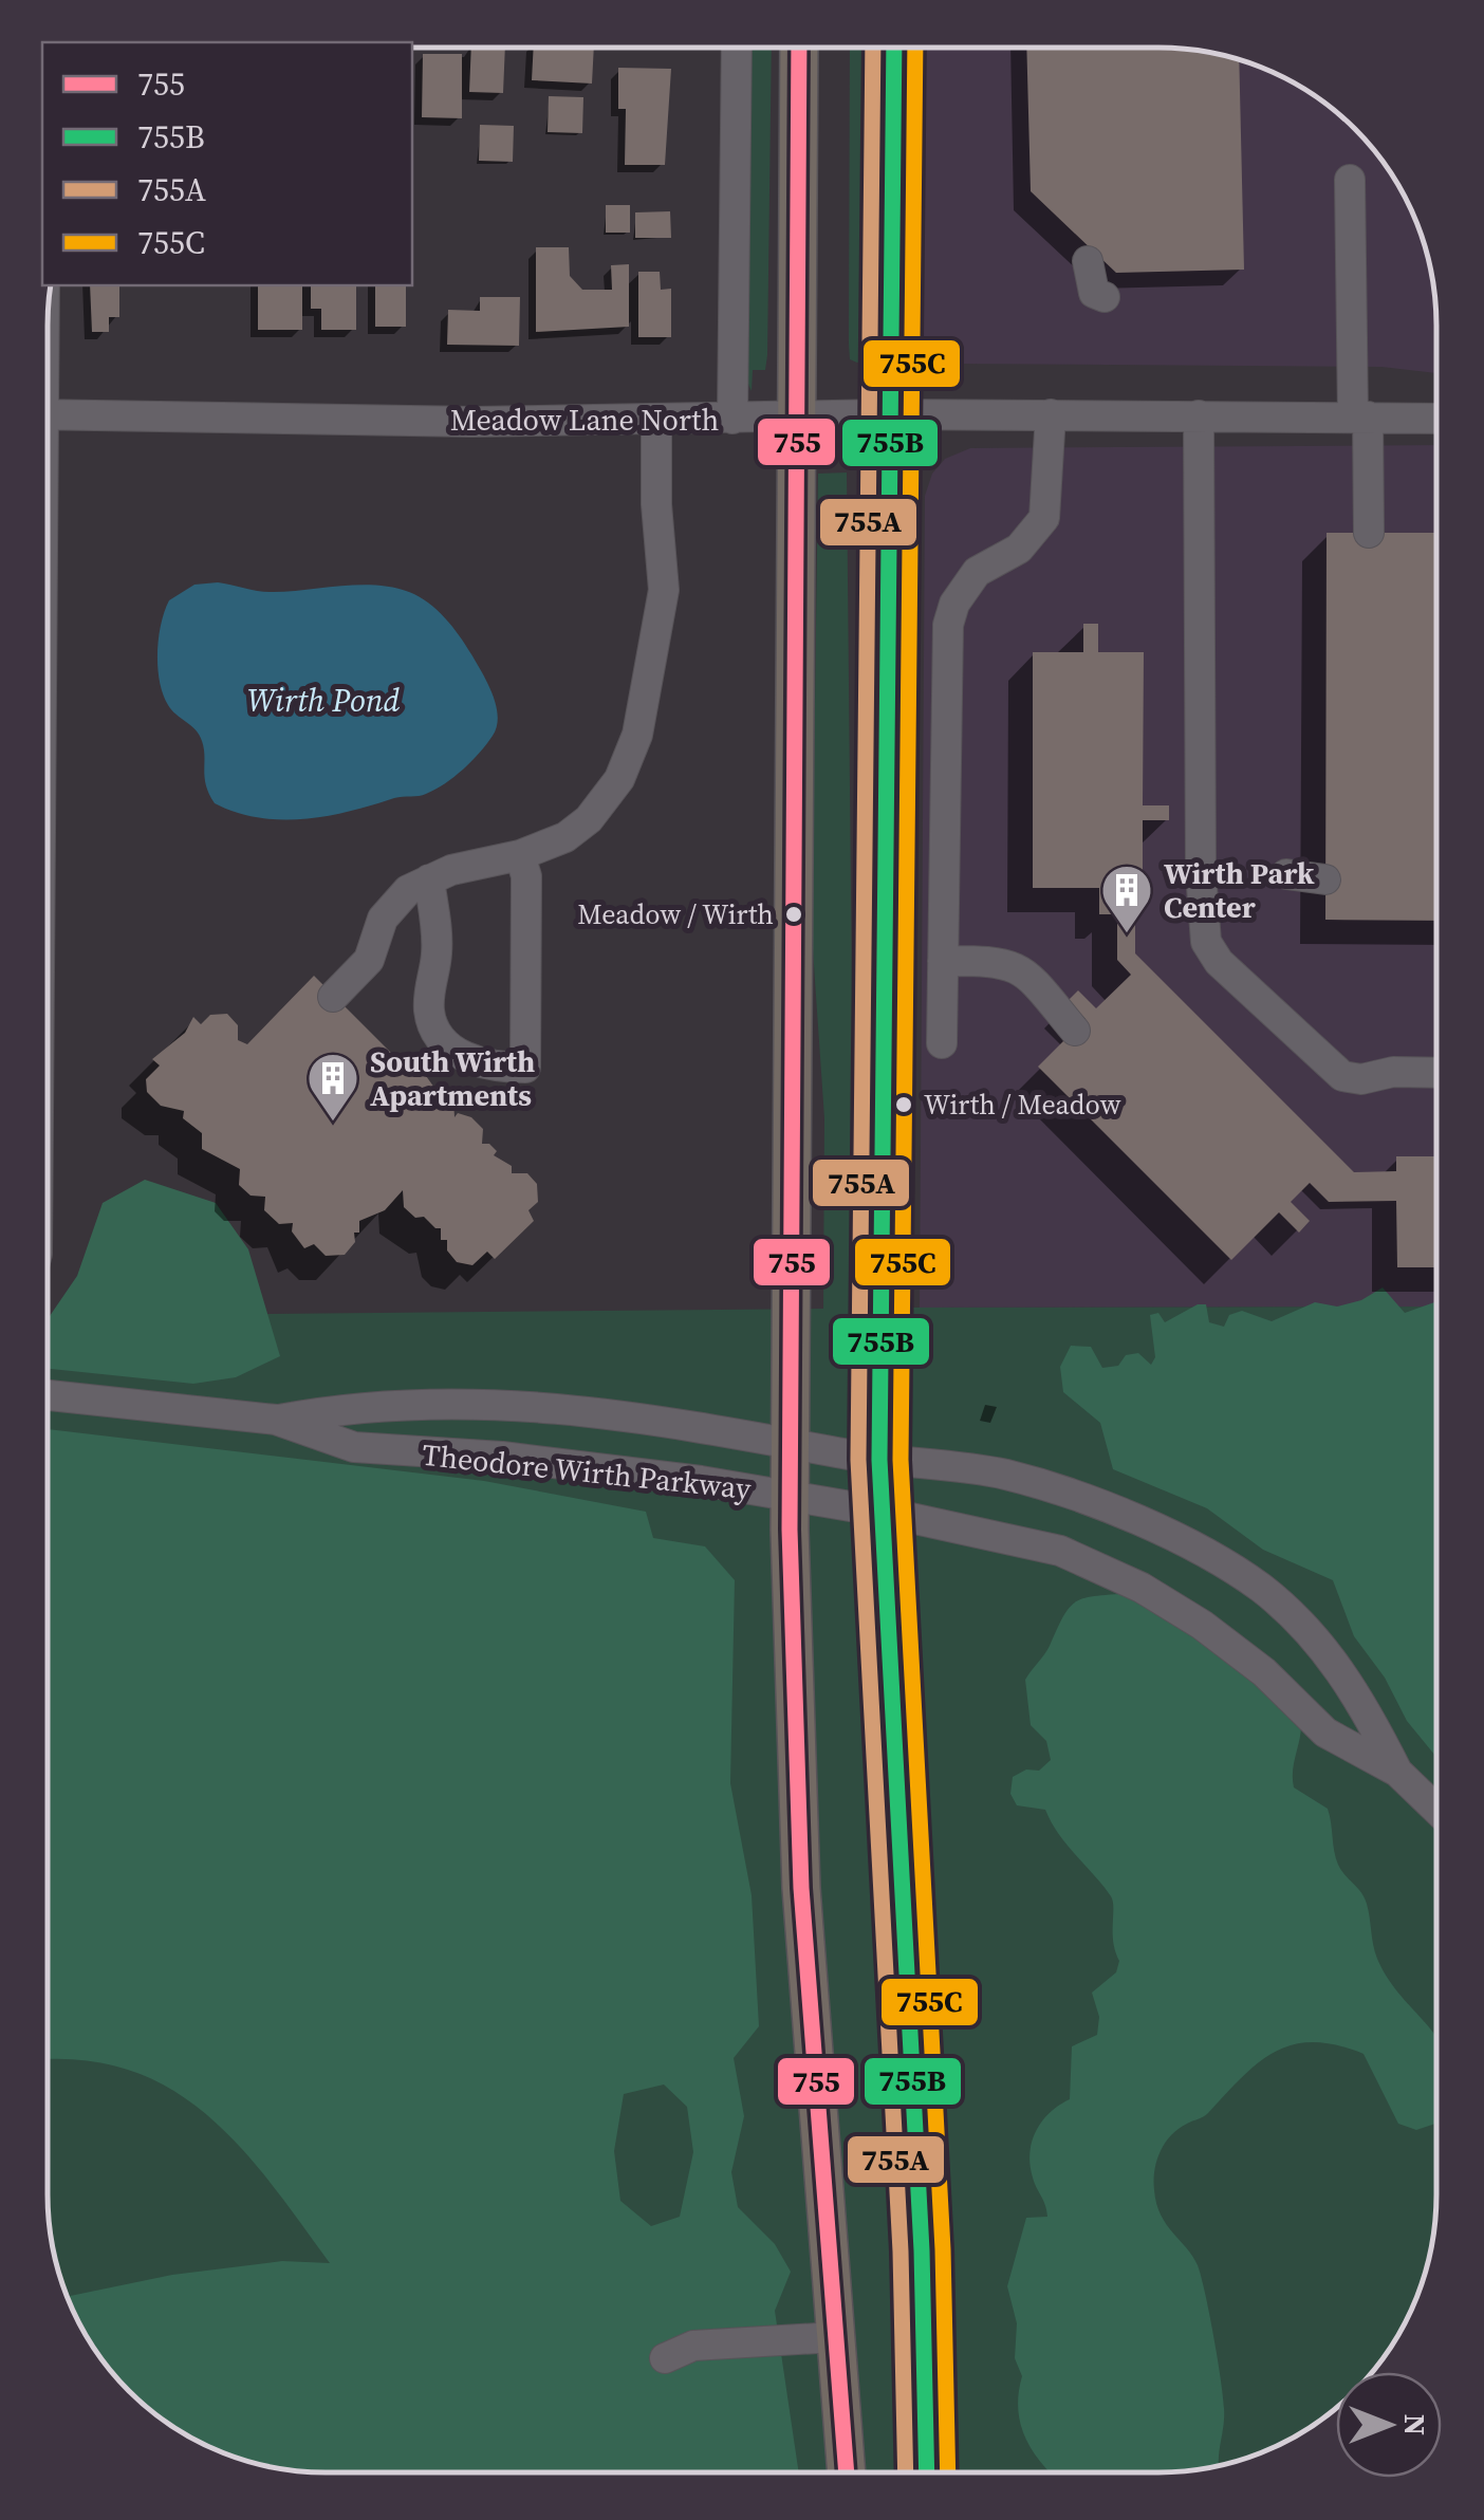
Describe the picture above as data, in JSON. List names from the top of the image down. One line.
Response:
{"streets":{"street":["Meadow Lane North","Theodore Wirth Parkway"]},"water":["Wirth Pond"],"places":{"other":["Meadow / Wirth","Wirth / Meadow"],"building":["Wirth Park Center","South Wirth Apartments"]},"lines":["transit line 755C","transit line 755B","transit line 755A","transit line 755"],"legend":["755","755B","755A","755C"],"north":"right"}
